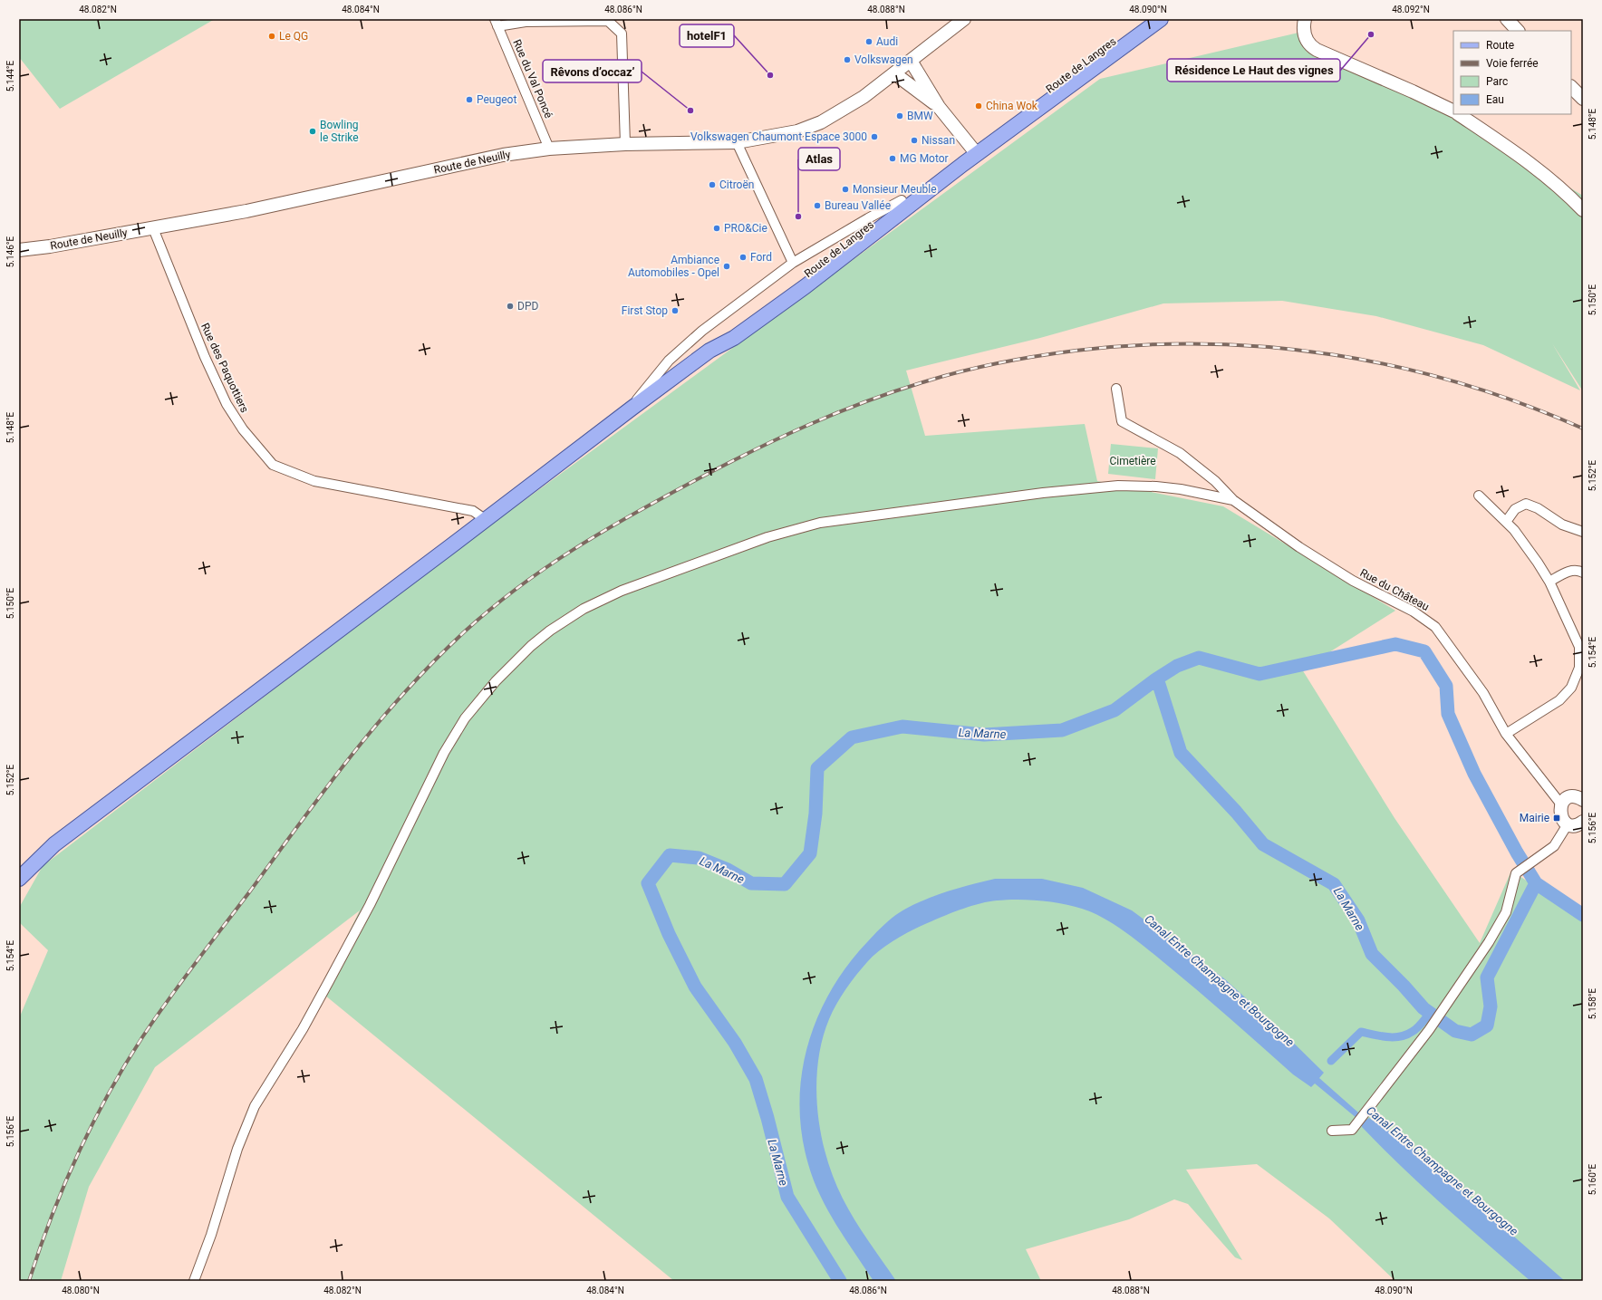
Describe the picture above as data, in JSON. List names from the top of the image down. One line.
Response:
{"streets":{"main road":["Route de Langres","Route de Neuilly"],"street":["Rue du Val Poncé","Rue des Paquottiers","Rue du Château"]},"crossings":[["Rue du Val Poncé","Route de Neuilly"],["Route de Neuilly","Rue des Paquottiers"]],"water":["La Marne","Canal Entre Champagne et Bourgogne"],"parks":["Cimetière"],"places":{"other":["Résidence Le Haut des vignes","Le QG","Audi","Volkswagen","hotelF1","Peugeot","China Wok","Rêvons d’occaz’","BMW","Bowling le Strike","Volkswagen Chaumont Espace 3000","Nissan","MG Motor","Citroën","Monsieur Meuble","Bureau Vallée","Atlas","PRO&Cie","Ford","Ambiance Automobiles - Opel","DPD","First Stop"],"transit":["Mairie"]},"legend":["Route","Voie ferrée","Parc","Eau"],"coordinates":["48.082°N","48.084°N","48.086°N","48.088°N","48.090°N","48.092°N","5.144°E","5.148°E","5.146°E","5.150°E","5.152°E","5.154°E","5.156°E","5.158°E","5.160°E","48.080°N"]}
